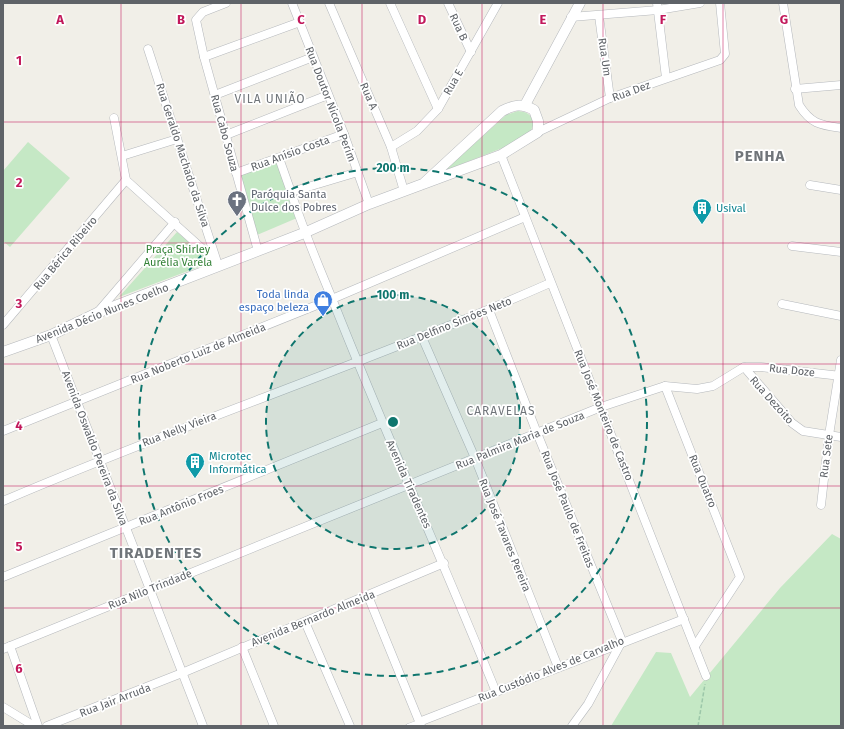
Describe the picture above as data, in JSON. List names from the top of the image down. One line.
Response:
{"streets":{"street":["Rua B","Rua Um","Rua E","Rua Dez","Rua A","Rua Doutor Nicola Perim","Rua Cabo Souza","Rua Anísio Costa","Rua Geraldo Machado da Silva","Rua Bérica Ribeiro","Avenida Décio Nunes Coelho","Rua Delfino Simões Neto","Rua Noberto Luiz de Almeida","Rua Doze","Rua Dezoito","Rua José Monteiro de Castro","Rua Nelly Vieira","Rua Palmira Maria de Souza","Avenida Oswaldo Pereira da Silva","Rua Sete","Rua Quatro","Avenida Tiradentes","Rua Antônio Froes","Rua José Paulo de Freitas","Rua José Tavares Pereira","Rua Nilo Trindade","Avenida Bernardo Almeida","Rua Custódio Alves de Carvalho","Rua Jair Arruda"]},"crossings":[["Rua B","Rua E"],["Rua Um","Rua Dez"],["Rua E","Rua A"],["Rua Dez","Avenida Décio Nunes Coelho"],["Rua A","Avenida Décio Nunes Coelho"],["Rua Doutor Nicola Perim","Rua Anísio Costa"],["Rua Doutor Nicola Perim","Avenida Décio Nunes Coelho"],["Rua Cabo Souza","Rua Anísio Costa"],["Rua Cabo Souza","Avenida Décio Nunes Coelho"],["Rua Anísio Costa","Avenida Tiradentes"],["Rua Geraldo Machado da Silva","Avenida Décio Nunes Coelho"],["Avenida Décio Nunes Coelho","Rua José Monteiro de Castro"],["Avenida Décio Nunes Coelho","Avenida Oswaldo Pereira da Silva"],["Avenida Décio Nunes Coelho","Avenida Tiradentes"],["Rua Delfino Simões Neto","Rua José Monteiro de Castro"],["Rua Delfino Simões Neto","Rua Nelly Vieira"],["Rua Delfino Simões Neto","Avenida Tiradentes"],["Rua Delfino Simões Neto","Rua José Paulo de Freitas"],["Rua Delfino Simões Neto","Rua José Tavares Pereira"],["Rua Noberto Luiz de Almeida","Rua José Monteiro de Castro"],["Rua Noberto Luiz de Almeida","Avenida Oswaldo Pereira da Silva"],["Rua Noberto Luiz de Almeida","Avenida Tiradentes"],["Rua Doze","Rua Dezoito"],["Rua Doze","Rua Palmira Maria de Souza"],["Rua Doze","Rua Sete"],["Rua Dezoito","Rua Palmira Maria de Souza"],["Rua Dezoito","Rua Sete"],["Rua José Monteiro de Castro","Rua Palmira Maria de Souza"],["Rua José Monteiro de Castro","Rua Quatro"],["Rua José Monteiro de Castro","Rua Custódio Alves de Carvalho"],["Rua Nelly Vieira","Avenida Oswaldo Pereira da Silva"],["Rua Nelly Vieira","Avenida Tiradentes"],["Rua Palmira Maria de Souza","Rua Quatro"],["Rua Palmira Maria de Souza","Avenida Tiradentes"],["Rua Palmira Maria de Souza","Rua José Paulo de Freitas"],["Rua Palmira Maria de Souza","Rua José Tavares Pereira"],["Rua Palmira Maria de Souza","Rua Nilo Trindade"],["Avenida Oswaldo Pereira da Silva","Rua Antônio Froes"],["Avenida Oswaldo Pereira da Silva","Rua Nilo Trindade"],["Avenida Oswaldo Pereira da Silva","Avenida Bernardo Almeida"],["Avenida Oswaldo Pereira da Silva","Rua Jair Arruda"],["Avenida Tiradentes","Rua Antônio Froes"],["Avenida Tiradentes","Rua Nilo Trindade"],["Avenida Tiradentes","Avenida Bernardo Almeida"],["Avenida Tiradentes","Rua Custódio Alves de Carvalho"],["Rua José Paulo de Freitas","Rua Custódio Alves de Carvalho"],["Rua José Tavares Pereira","Rua Custódio Alves de Carvalho"],["Avenida Bernardo Almeida","Rua Jair Arruda"]],"districts":["VILA UNIÃO","PENHA","CARAVELAS","TIRADENTES"],"parks":["Praça Shirley Aurélia Varela"],"places":{"church":["Paróquia Santa Dulce dos Pobres"],"building":["Usival","Microtec Informática"],"shop":["Toda linda espaço beleza"]},"grid":{"columns":["A","B","C","D","E","F","G"],"rows":["1","2","3","4","5","6"]},"rings":["200 m","100 m"]}
